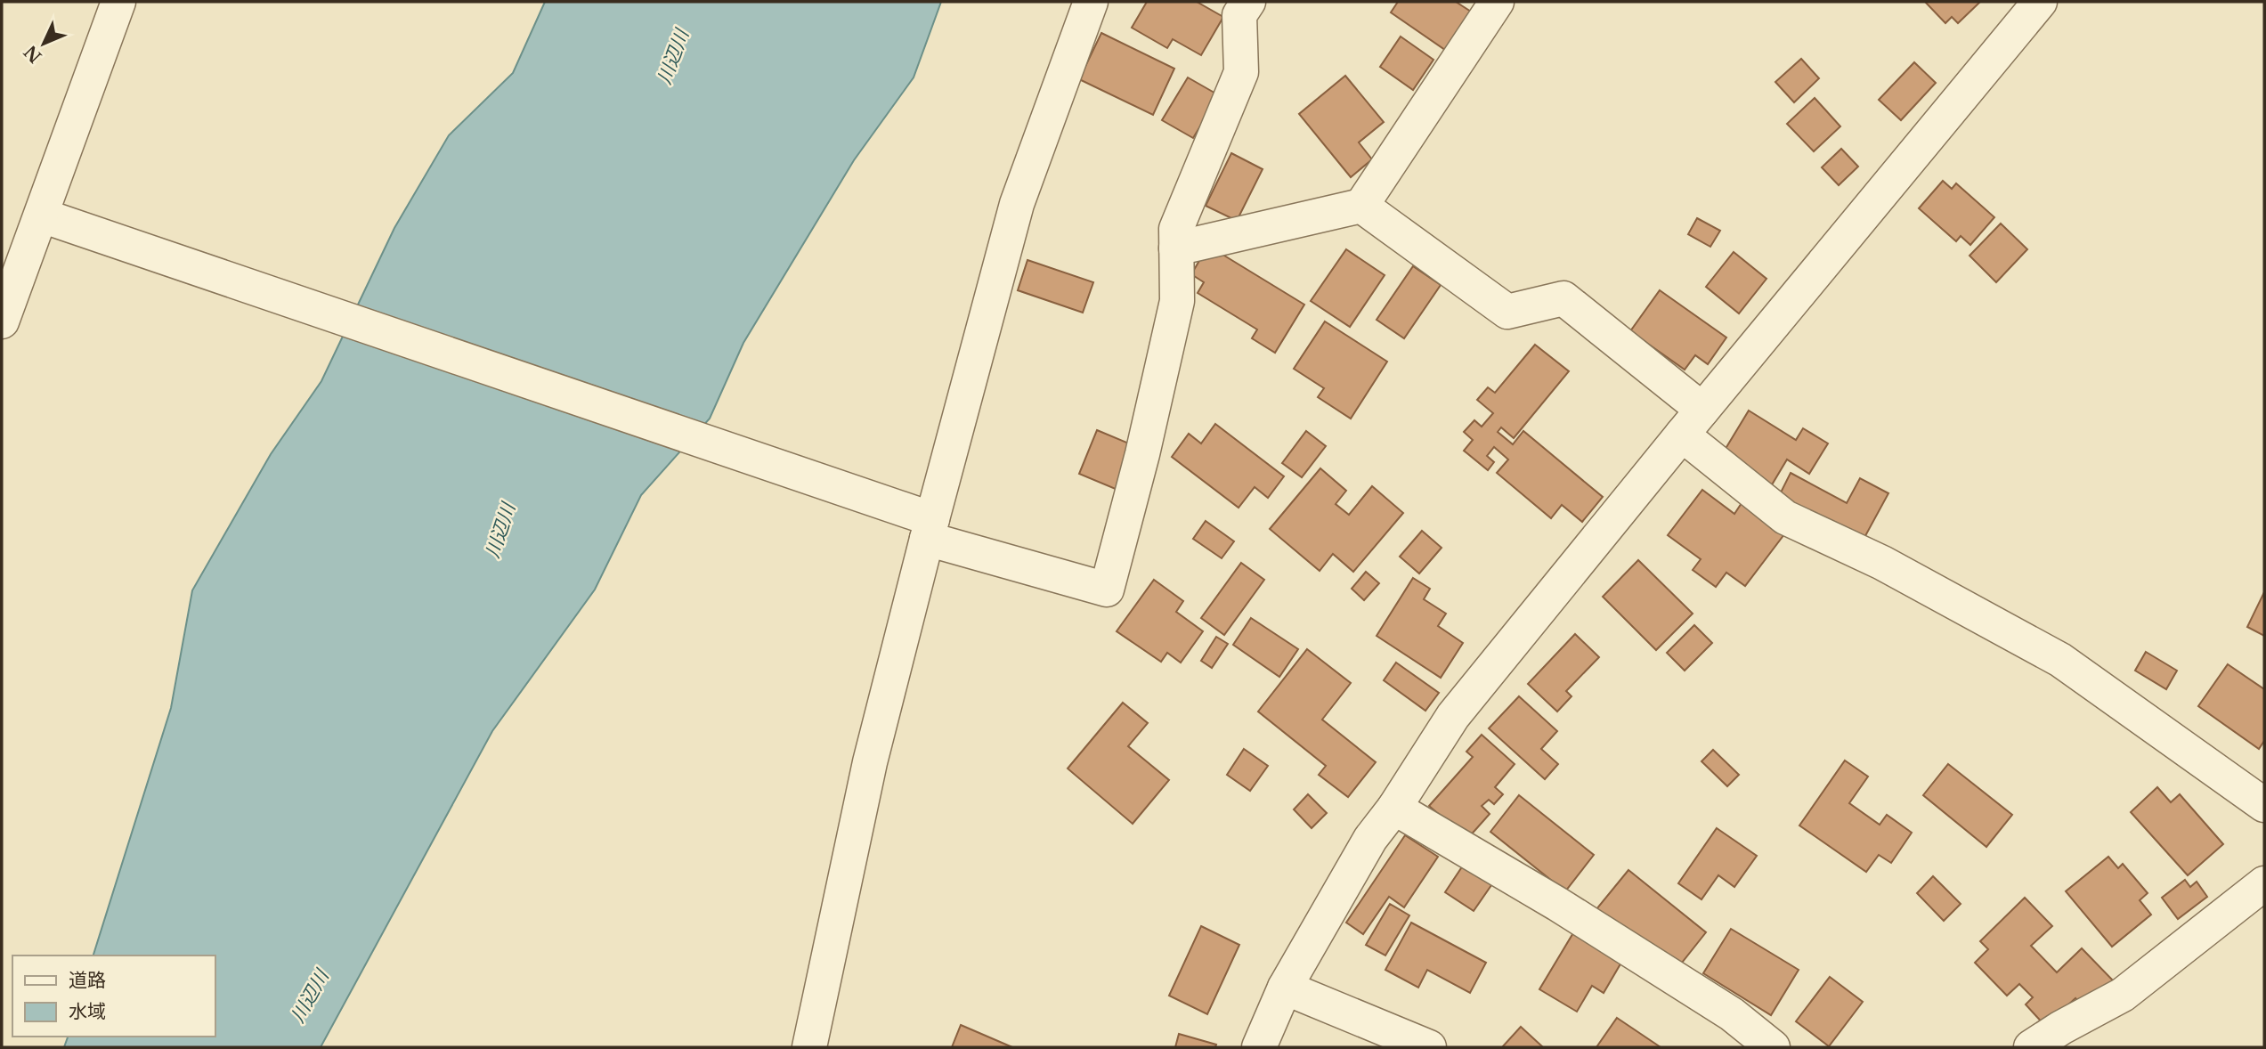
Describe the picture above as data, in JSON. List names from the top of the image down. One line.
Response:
{"water":["川辺川"],"legend":["道路","水域"],"north":"bottom left"}
